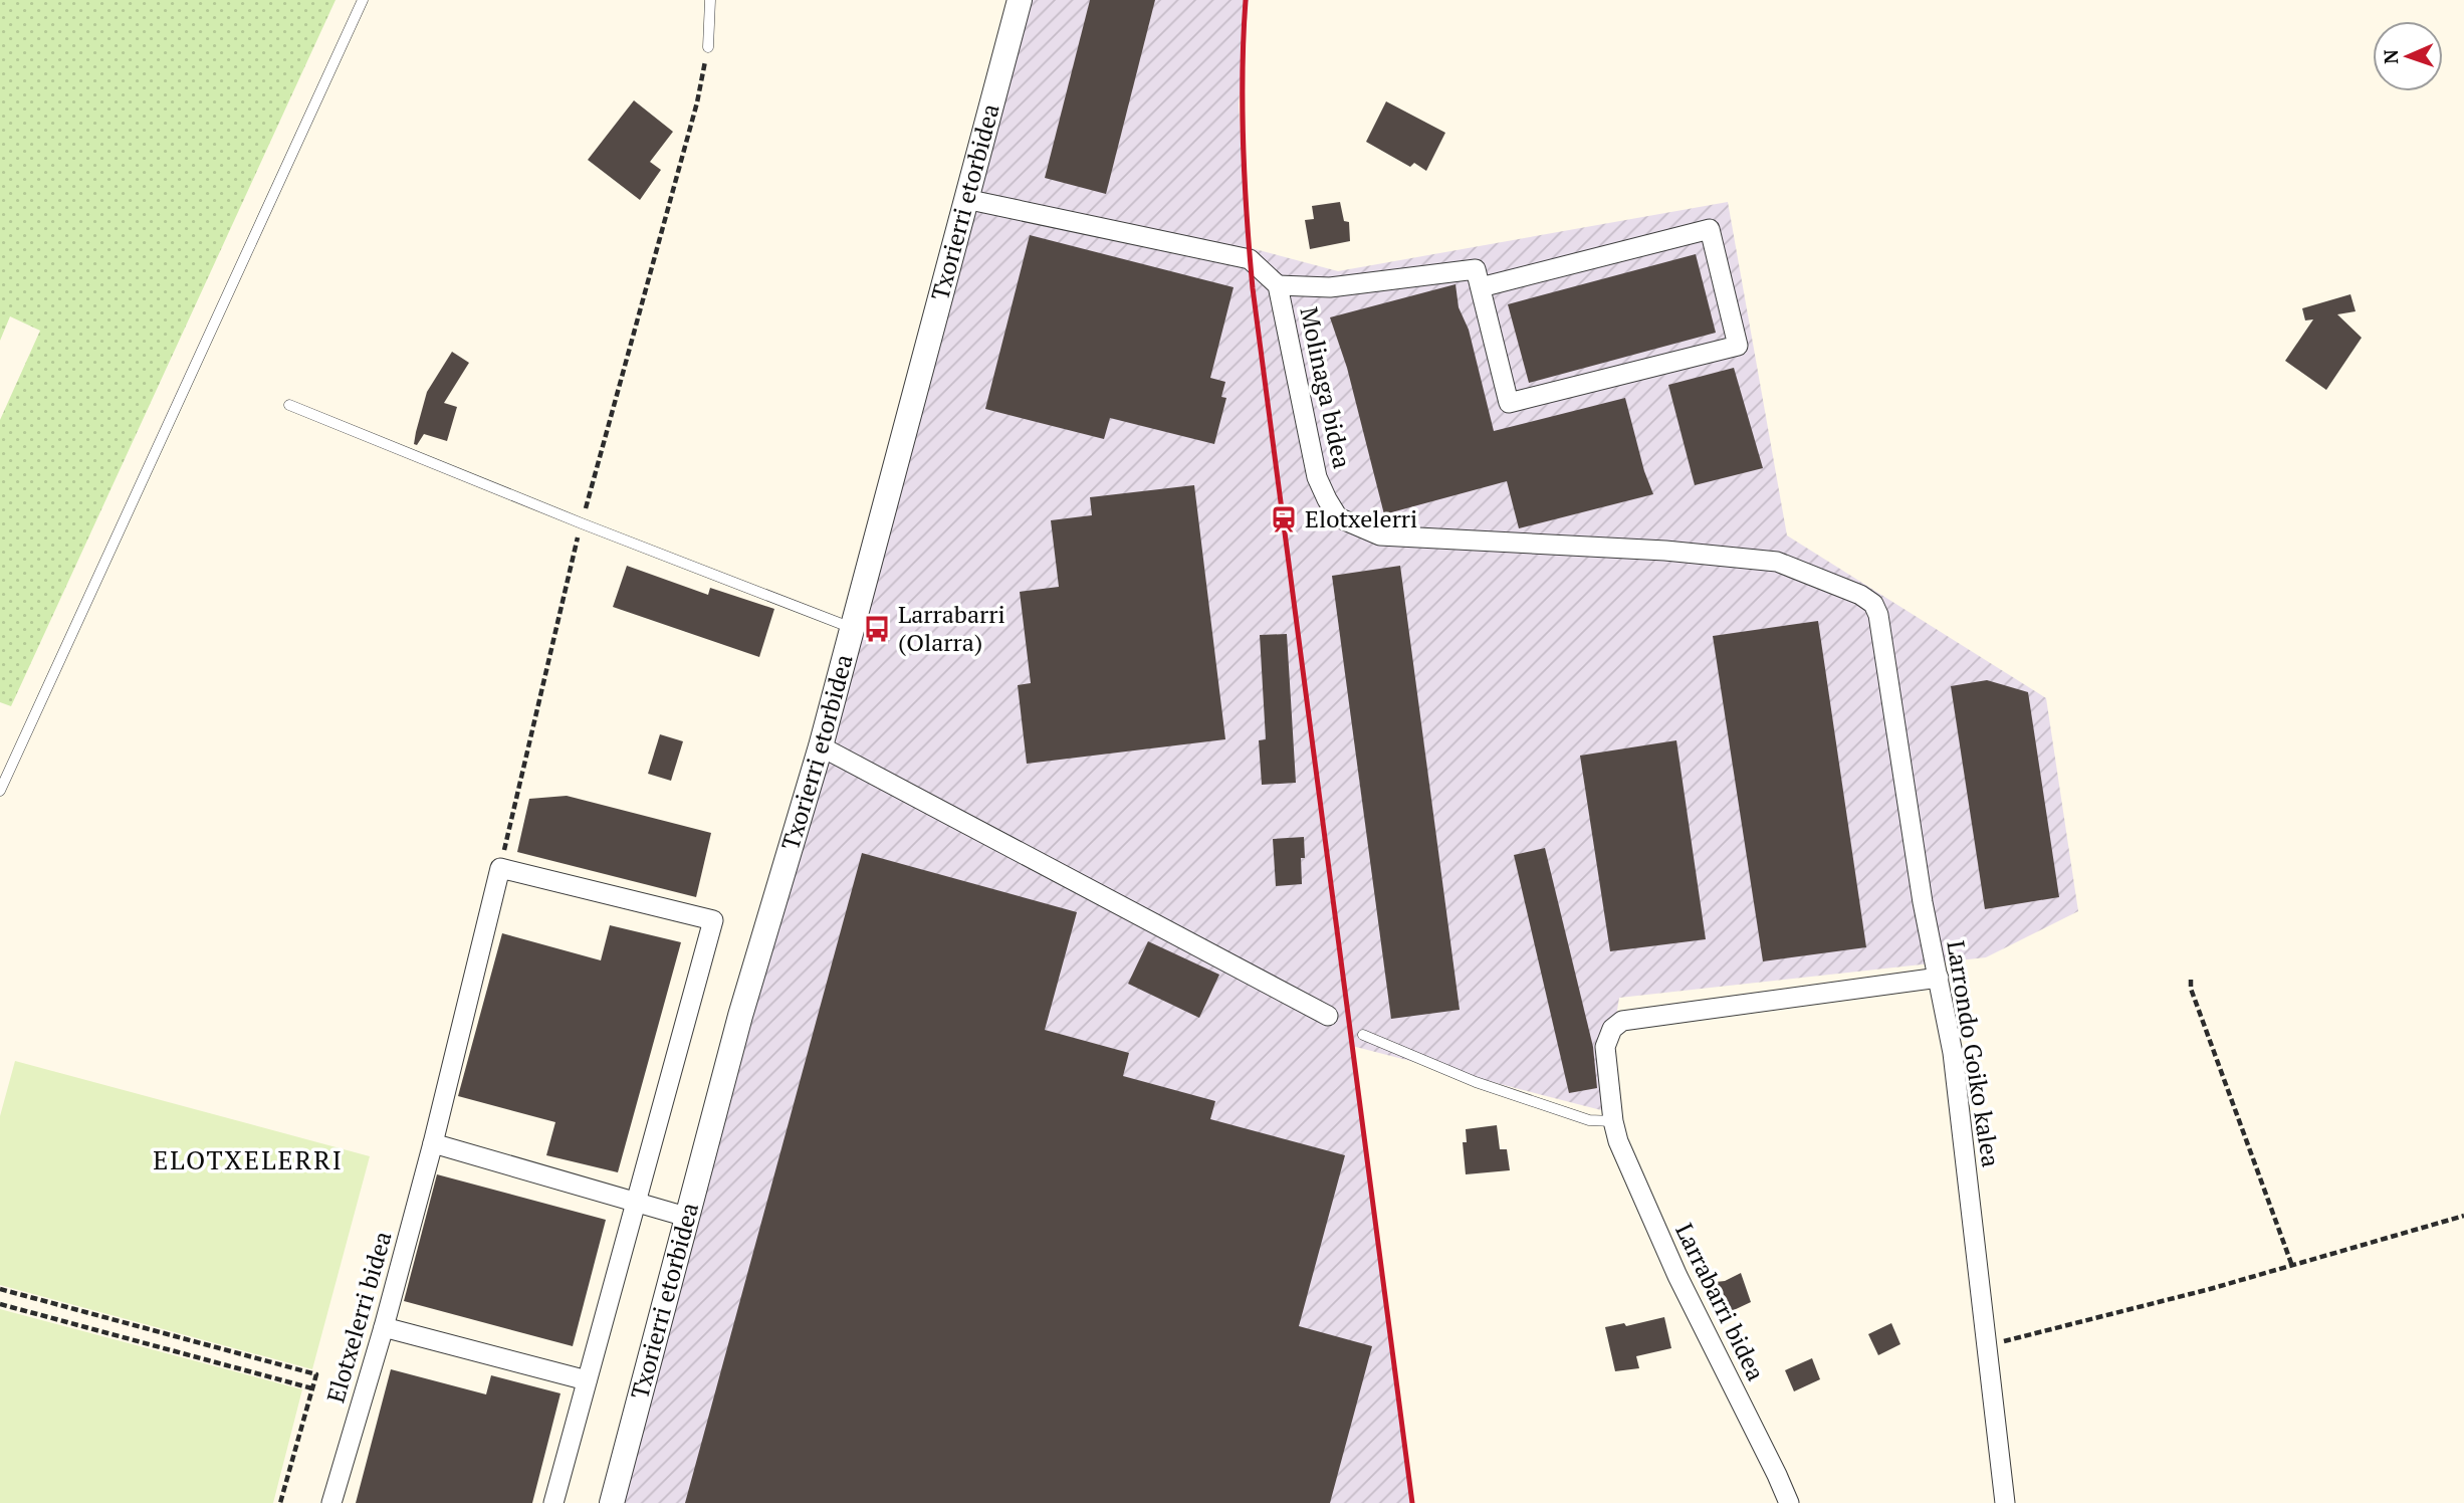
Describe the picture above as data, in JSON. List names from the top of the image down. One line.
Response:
{"streets":{"street":["Txorierri etorbidea","Molinaga bidea","Larrondo Goiko kalea","Larrabarri bidea","Elotxelerri bidea"]},"crossings":[["Txorierri etorbidea","Molinaga bidea"],["Molinaga bidea","Larrondo Goiko kalea"],["Larrondo Goiko kalea","Larrabarri bidea"]],"districts":["ELOTXELERRI"],"places":{"station":["Elotxelerri"],"bus stop":["Larrabarri (Olarra)"]},"north":"left"}
